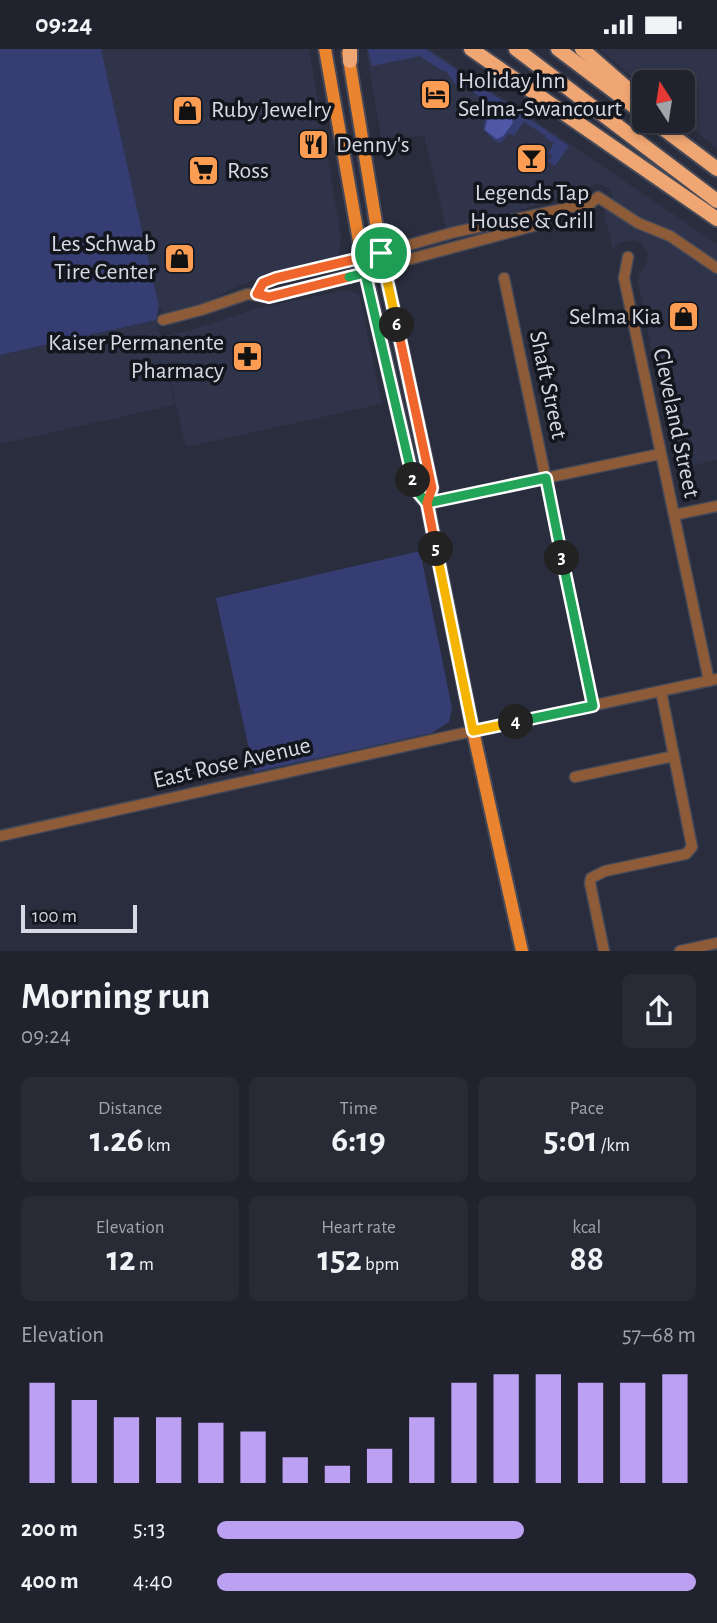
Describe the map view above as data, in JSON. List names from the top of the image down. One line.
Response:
{"streets":{"street":["Shaft Street","Cleveland Street","East Rose Avenue"]},"crossings":[["Shaft Street","East Rose Avenue"],["Cleveland Street","East Rose Avenue"]],"places":{"hotel":["Holiday Inn Selma-Swancourt"],"shop":["Ruby Jewelry","Les Schwab Tire Center","Selma Kia"],"restaurant":["Denny's"],"bar":["Legends Tap House & Grill"],"supermarket":["Ross"],"pharmacy":["Kaiser Permanente Pharmacy"]},"scale_bar":"100 m","north":"top","page":{"status":"09:24","pins":["6","2","5","3","4"],"scale":"100 m","heading":["Morning run","09:24"],"stats":[["Distance","1.26 km"],["Time","6:19"],["Pace","5:01 /km"],["Elevation","12 m"],["Heart rate","152 bpm"],["kcal","88"]],"chart":["Elevation","57–68 m"],"list":[{"name":"200 m","note":"5:13"},{"name":"400 m","note":"4:40"}]}}
